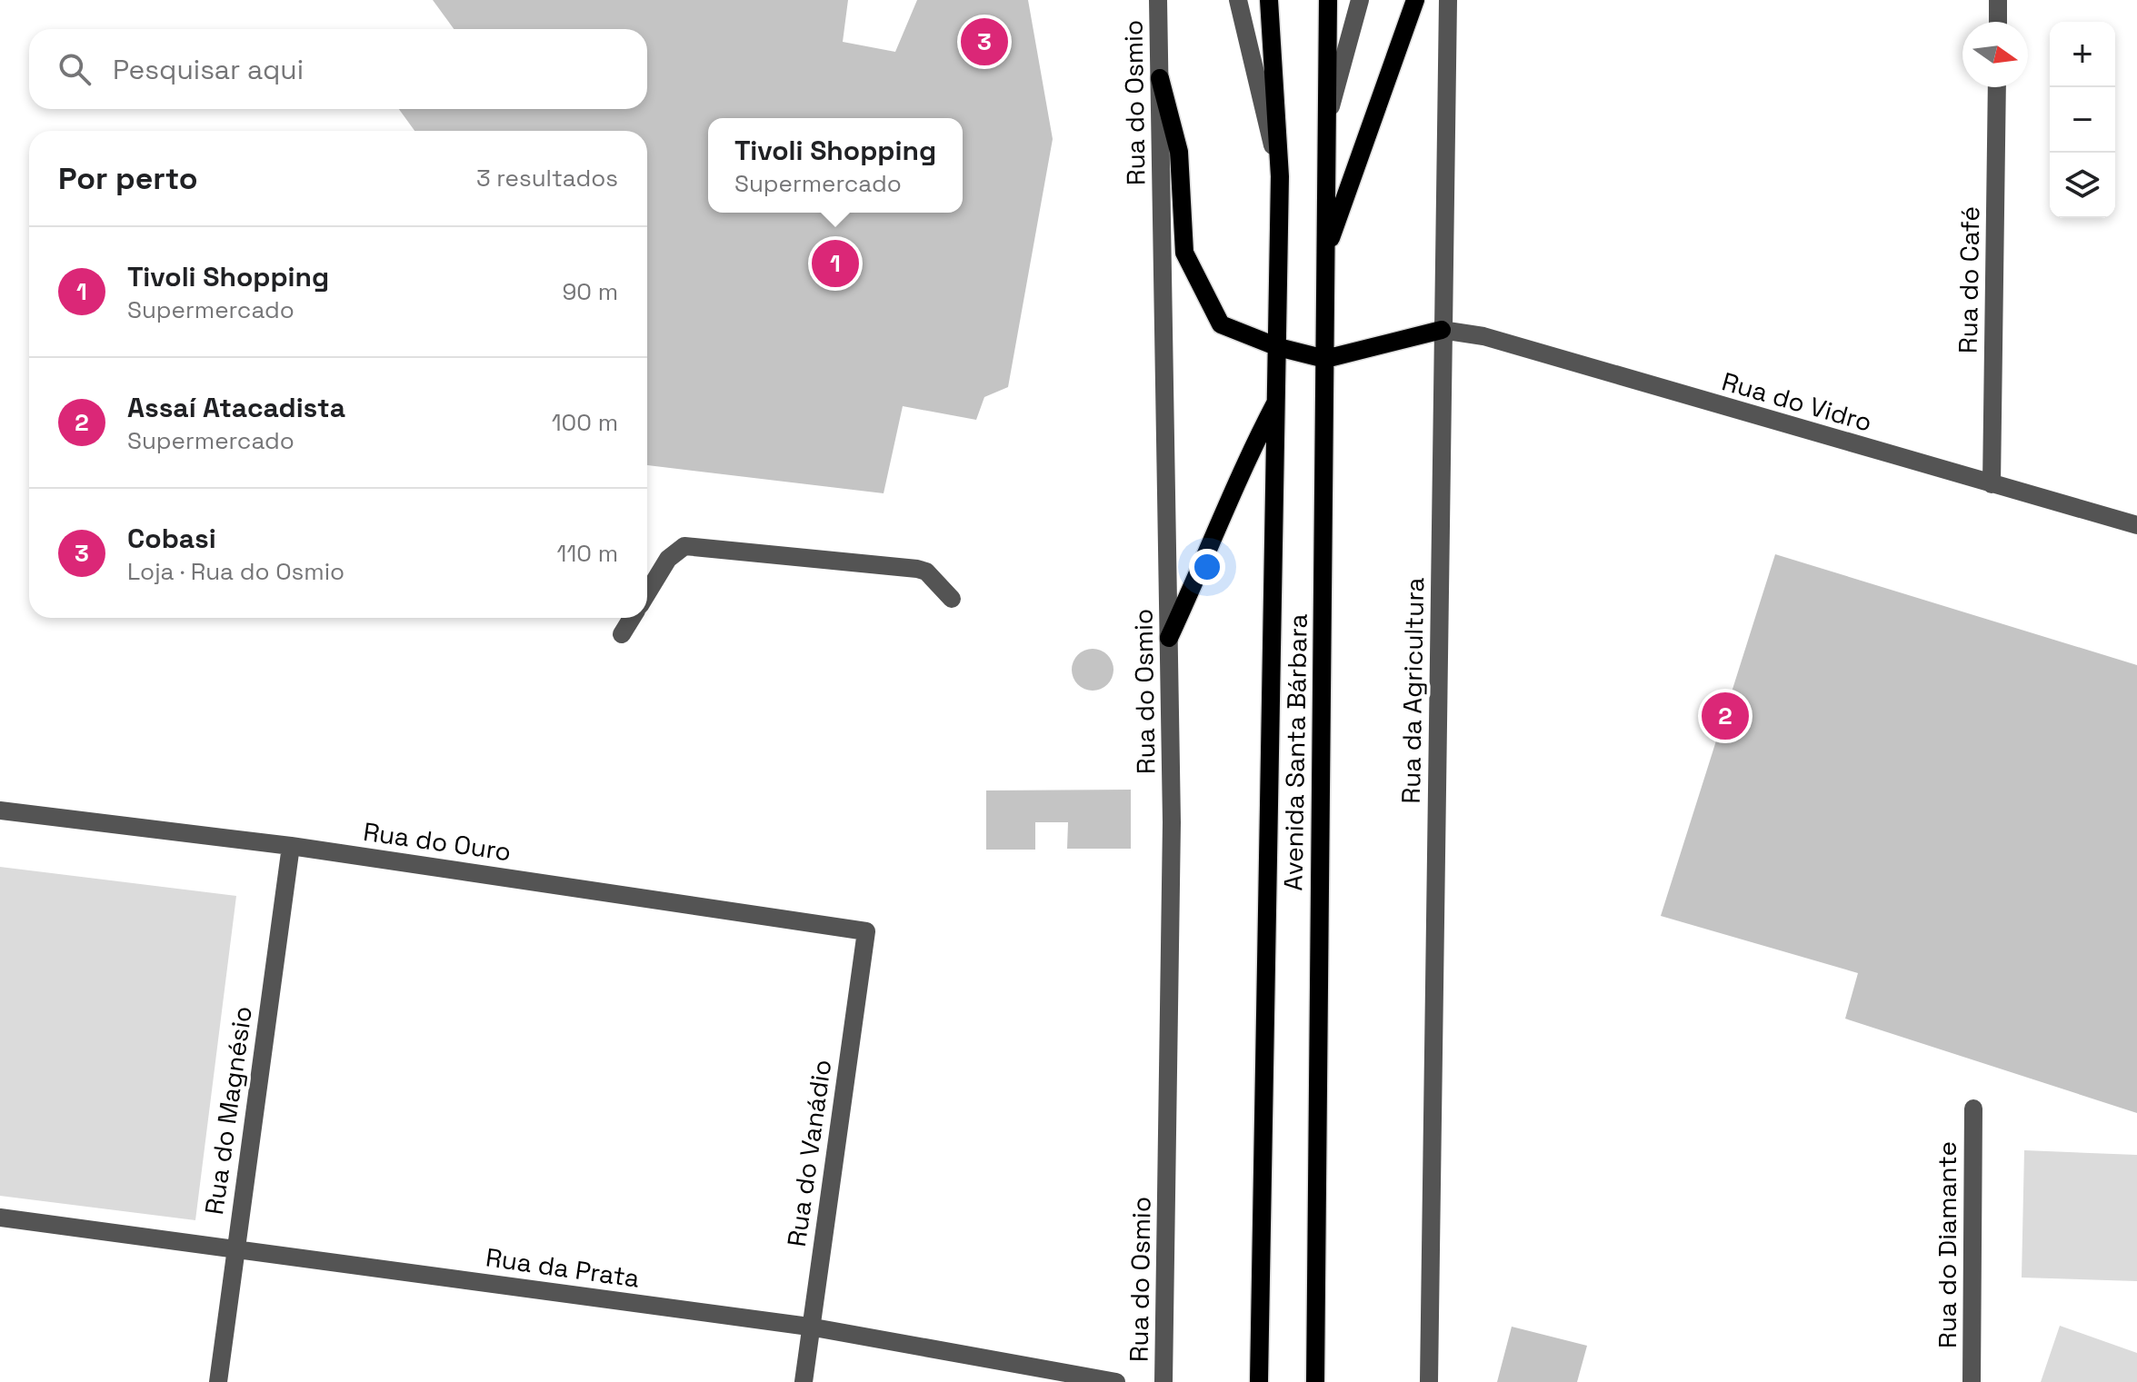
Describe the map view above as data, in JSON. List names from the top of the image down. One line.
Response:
{"streets":{"main road":["Avenida Santa Bárbara"],"street":["Rua do Osmio","Rua do Café","Rua do Vidro","Rua da Agricultura","Rua do Ouro","Rua do Magnésio","Rua do Vanádio","Rua do Diamante","Rua da Prata"]},"crossings":[["Rua do Café","Rua do Vidro"],["Rua do Vidro","Rua da Agricultura"],["Rua do Ouro","Rua do Magnésio"],["Rua do Ouro","Rua do Vanádio"],["Rua do Magnésio","Rua da Prata"],["Rua do Vanádio","Rua da Prata"]],"north":"right","page":{"pins":["3","1","2"],"map_buttons":["+","−"],"search":"Pesquisar aqui","popup":["Tivoli Shopping","Supermercado"],"heading":["Por perto","3 resultados"],"list":[{"mark":"1","name":"Tivoli Shopping","note":"Supermercado","value":"90 m"},{"mark":"2","name":"Assaí Atacadista","note":"Supermercado","value":"100 m"},{"mark":"3","name":"Cobasi","note":"Loja · Rua do Osmio","value":"110 m"}]}}
